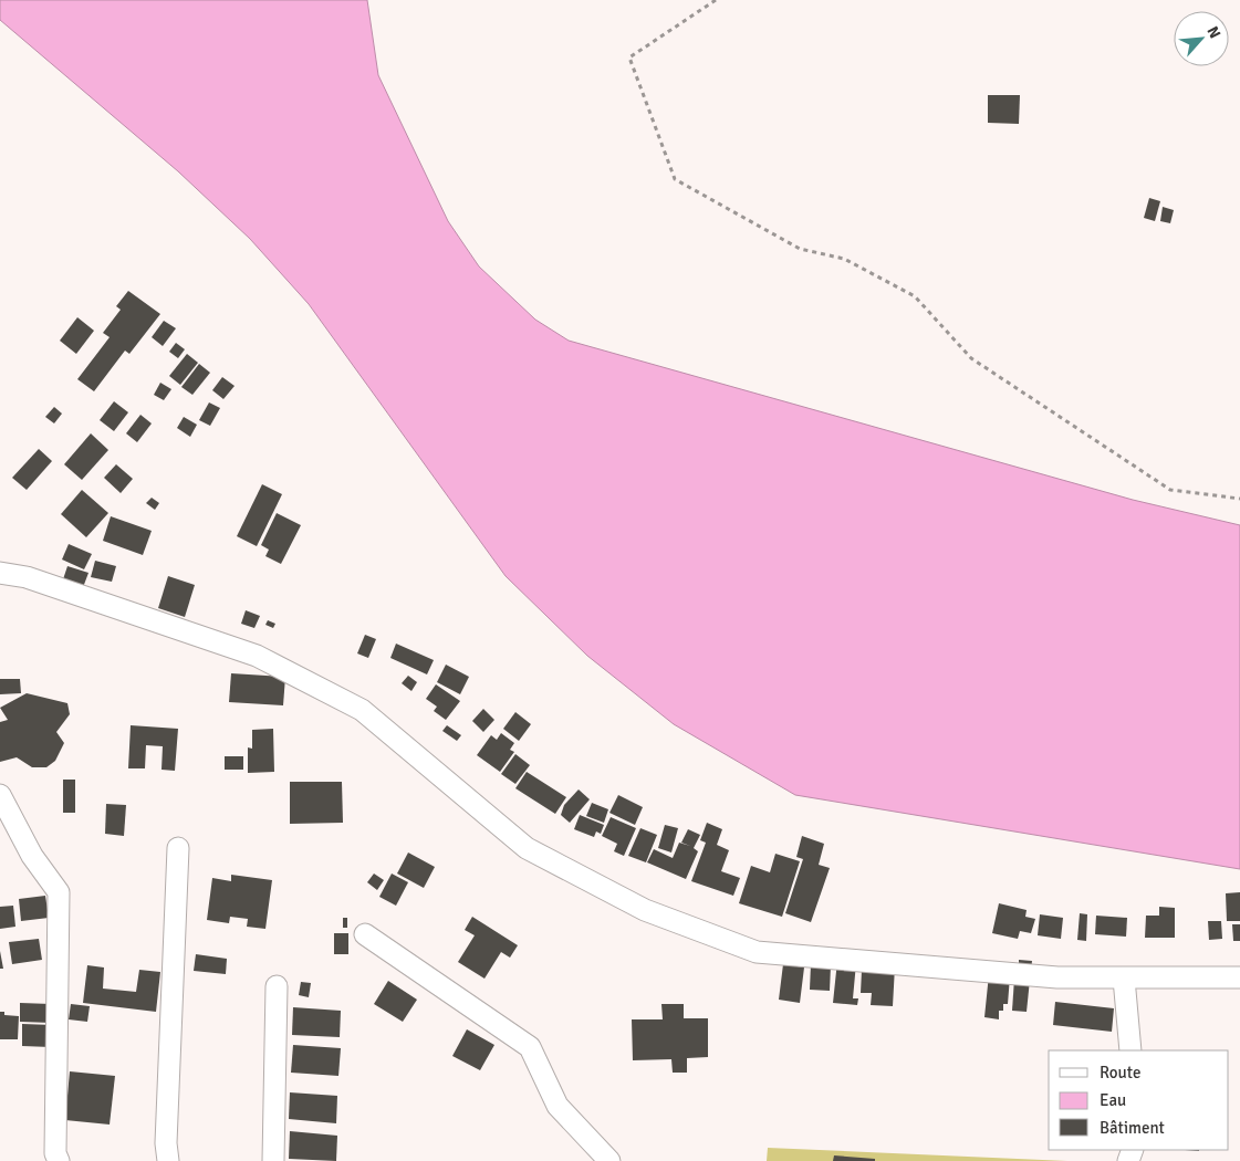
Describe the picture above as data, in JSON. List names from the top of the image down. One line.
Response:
{"legend":["Route","Eau","Bâtiment"],"north":"top right"}
